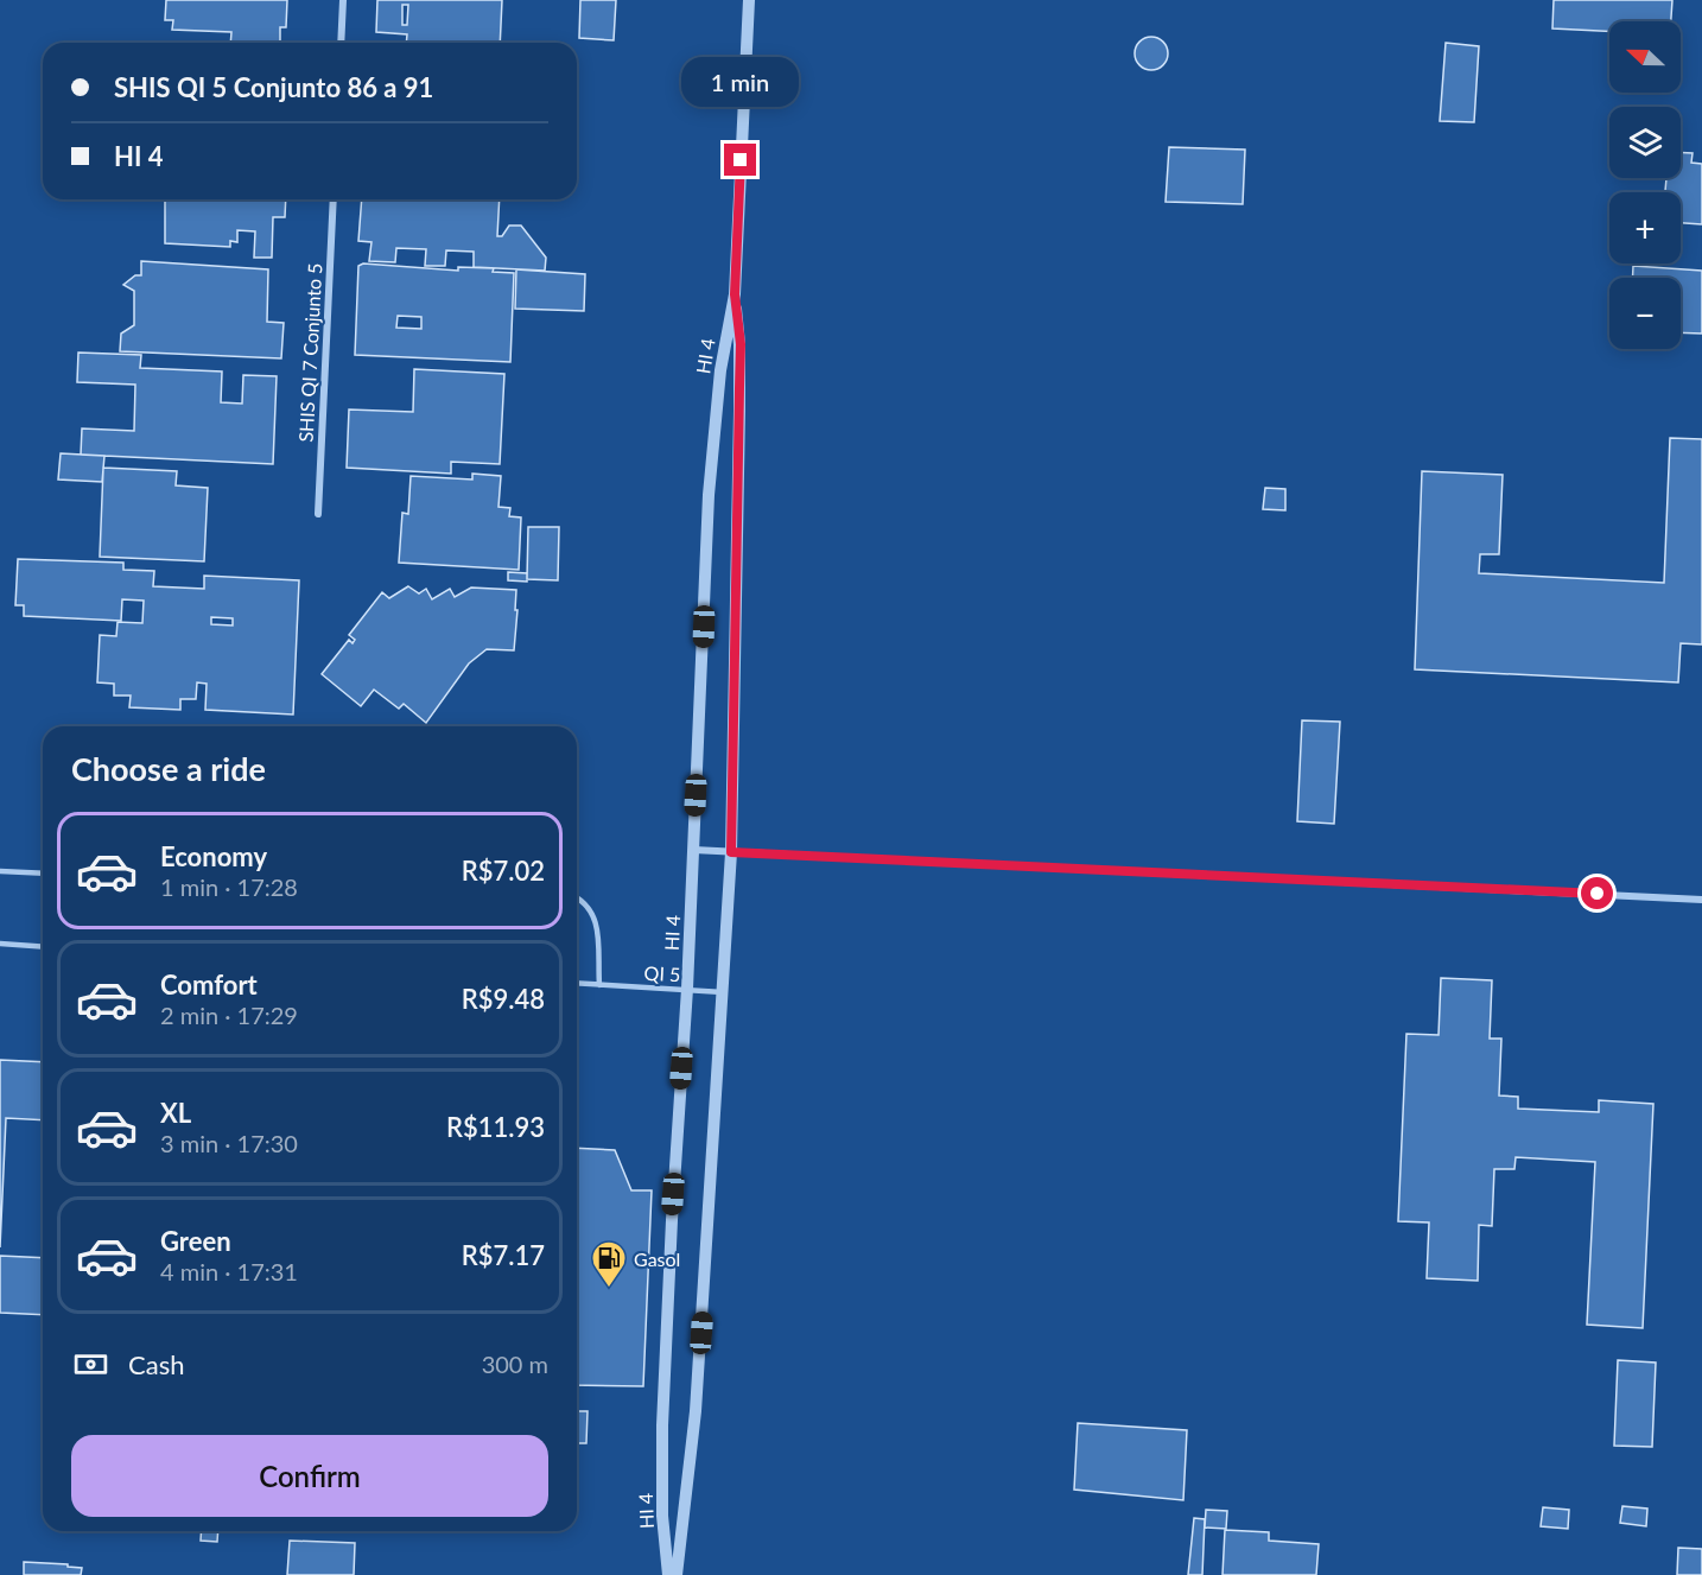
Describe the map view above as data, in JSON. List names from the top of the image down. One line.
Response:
{"streets":{"street":["SHIS QI 7 Conjunto 5","HI 4"],"lane":["QI 5"]},"crossings":[["HI 4","QI 5"]],"places":{"fuel station":["Gasol"]},"north":"left","page":{"map_buttons":["+","−"],"banner":["SHIS QI 5 Conjunto 86 a 91","HI 4"],"bubble":"1 min","heading":"Choose a ride","list":[{"name":"Economy","note":"1 min · 17:28","value":"R$7.02"},{"name":"Comfort","note":"2 min · 17:29","value":"R$9.48"},{"name":"XL","note":"3 min · 17:30","value":"R$11.93"},{"name":"Green","note":"4 min · 17:31","value":"R$7.17"}],"pay":["Cash","300 m"],"buttons":"Confirm"}}
